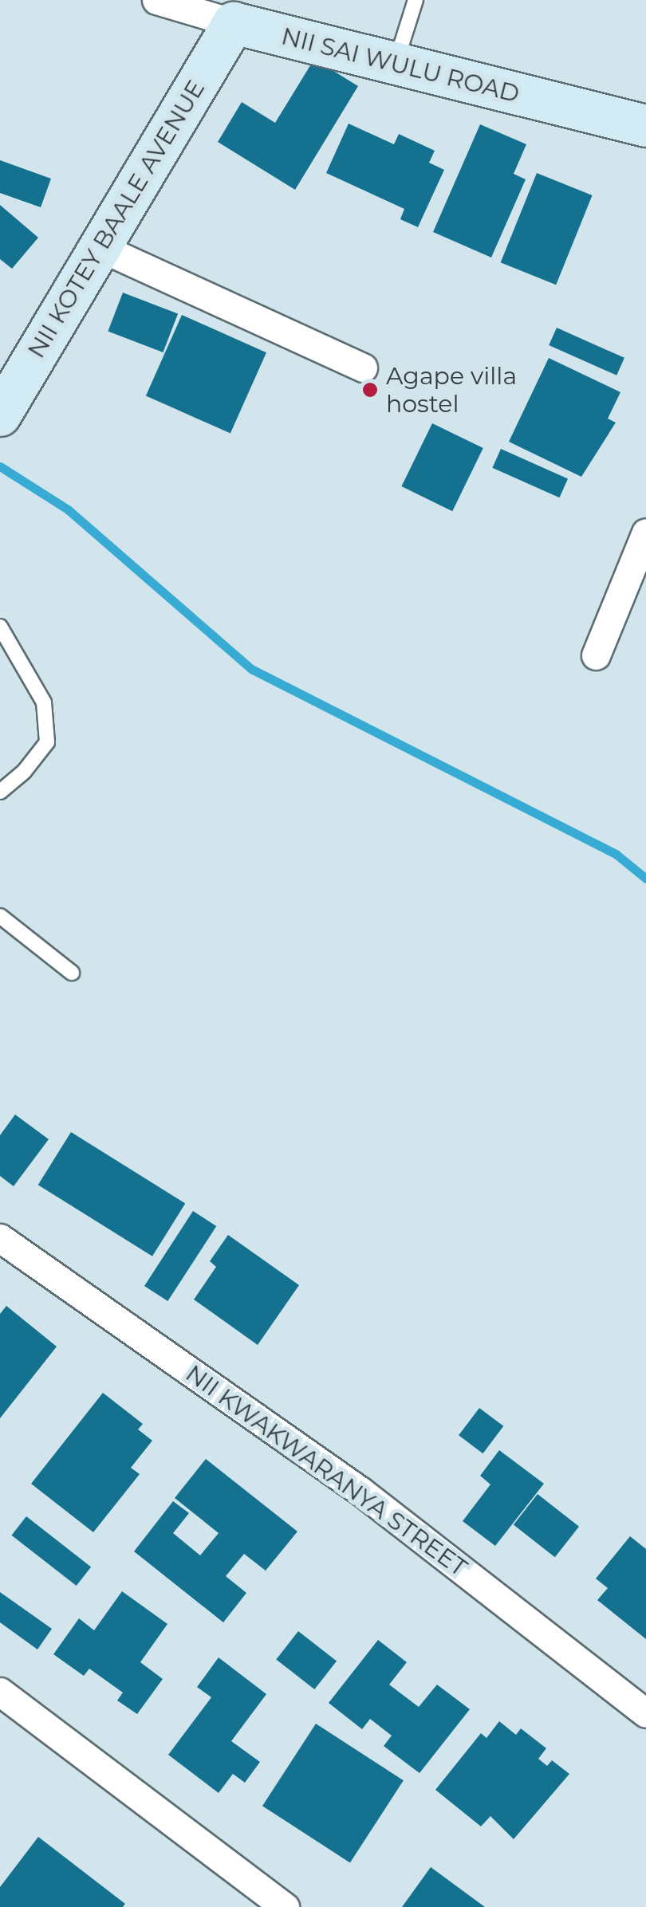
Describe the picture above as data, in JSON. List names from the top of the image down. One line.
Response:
{"streets":{"street":["NII SAI WULU ROAD","NII KOTEY BAALE AVENUE","NII KWAKWARANYA STREET"]},"crossings":[["NII SAI WULU ROAD","NII KOTEY BAALE AVENUE"]],"places":["Agape villa hostel"]}
